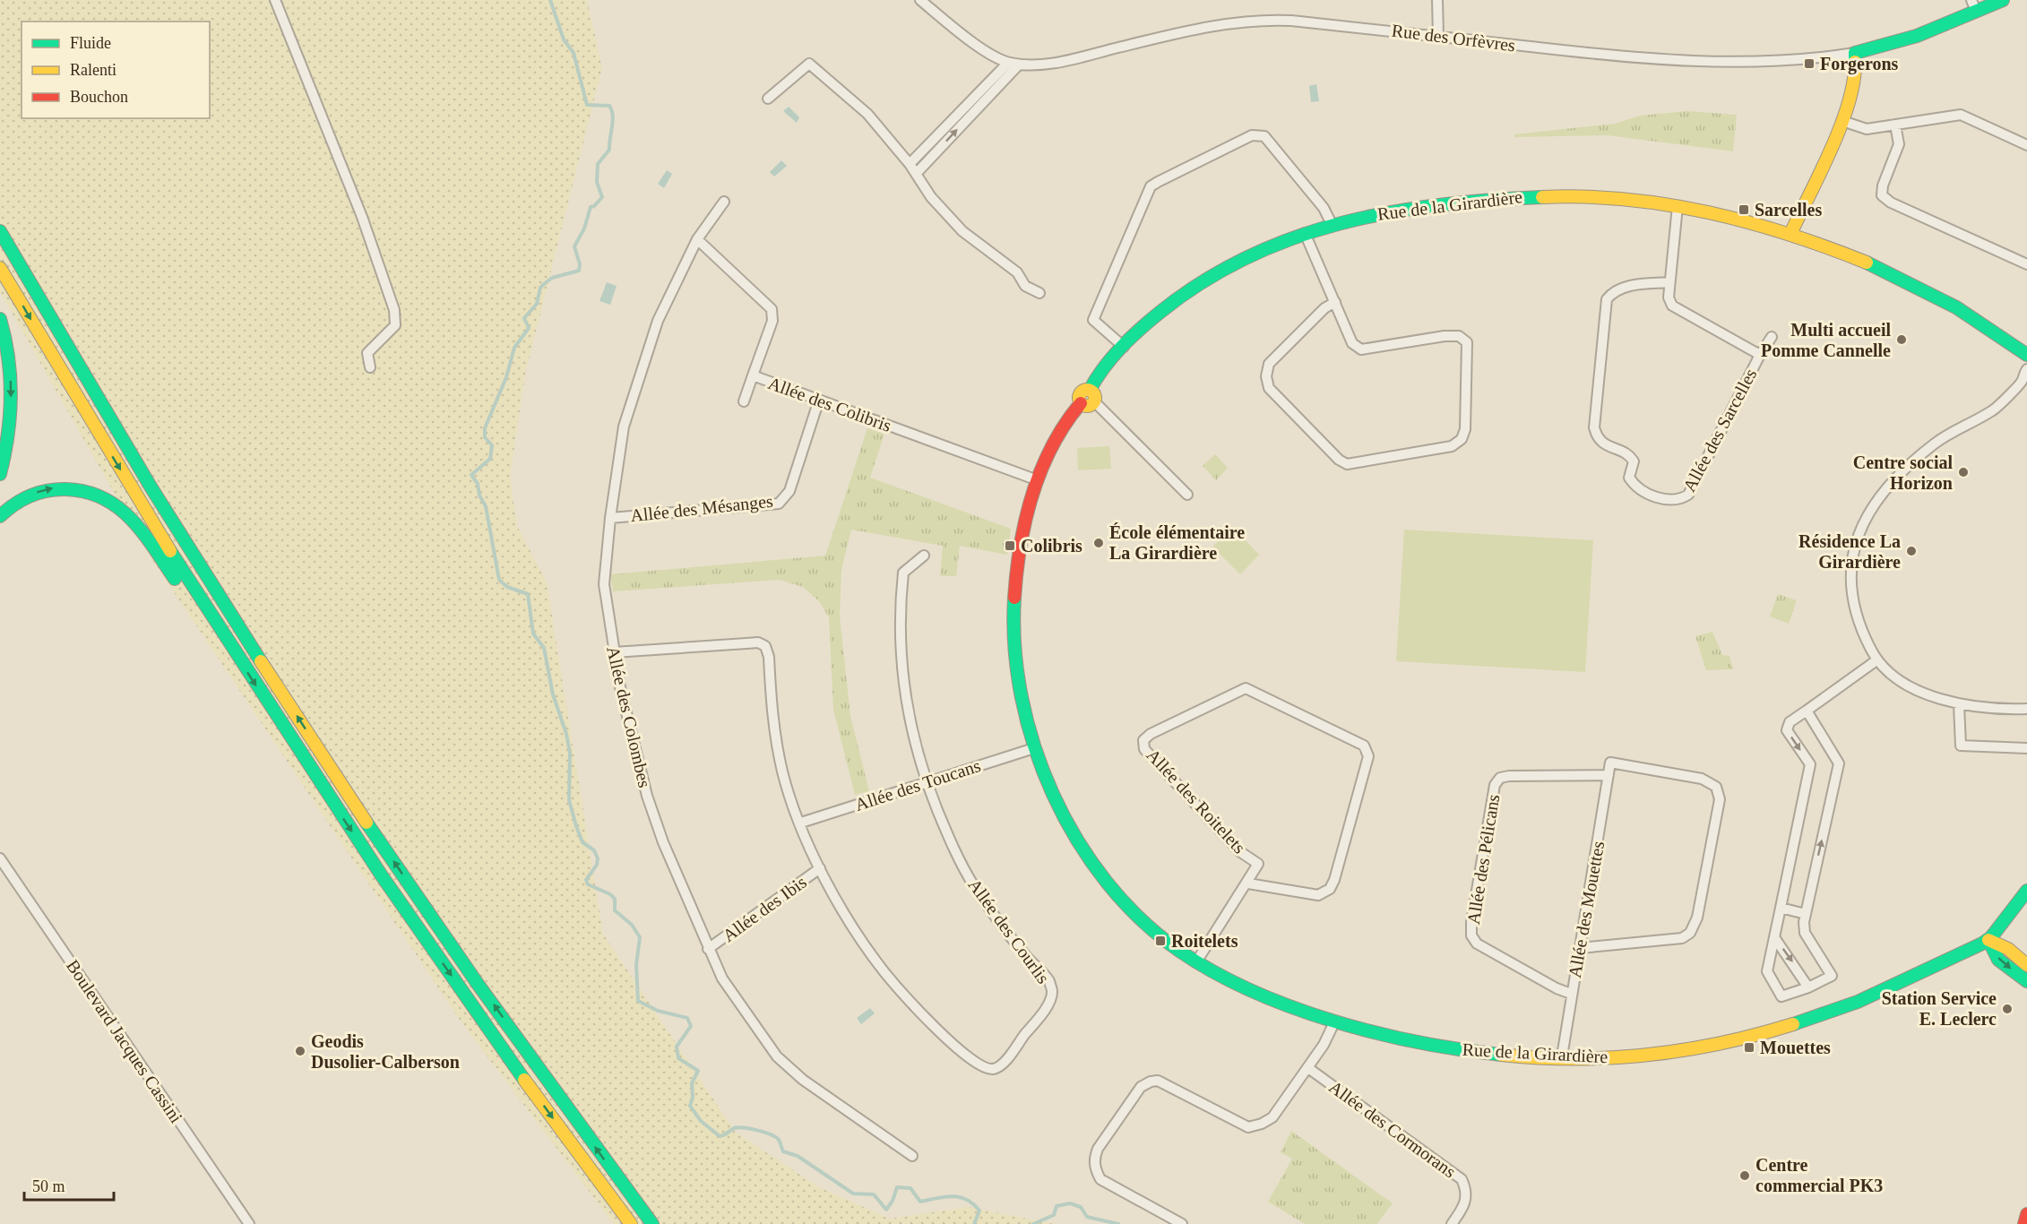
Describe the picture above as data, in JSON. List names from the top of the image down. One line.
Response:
{"streets":{"main road":["Rue des Orfèvres","Rue de la Girardière"],"street":["Allée des Colibris","Allée des Sarcelles","Allée des Mésanges","Allée des Colombes","Allée des Toucans","Allée des Roitelets","Allée des Pélicans","Allée des Ibis","Allée des Mouettes","Allée des Courlis","Boulevard Jacques Cassini","Allée des Cormorans"]},"crossings":[["Rue de la Girardière","Allée des Colibris"],["Rue de la Girardière","Allée des Sarcelles"],["Rue de la Girardière","Allée des Toucans"],["Rue de la Girardière","Allée des Roitelets"],["Rue de la Girardière","Allée des Mouettes"],["Allée des Colibris","Allée des Mésanges"],["Allée des Colibris","Allée des Colombes"],["Allée des Mésanges","Allée des Colombes"],["Allée des Colombes","Allée des Ibis"],["Allée des Colombes","Allée des Courlis"],["Allée des Toucans","Allée des Courlis"],["Allée des Pélicans","Allée des Mouettes"],["Allée des Ibis","Allée des Courlis"]],"places":{"transit":["Forgerons","Sarcelles","Colibris","Roitelets","Mouettes"],"other":["Multi accueil Pomme Cannelle","Centre social Horizon","École élémentaire La Girardière","Résidence La Girardière","Station Service E. Leclerc","Geodis Dusolier-Calberson","Centre commercial PK3"]},"legend":["Fluide","Ralenti","Bouchon"],"scale_bar":"50 m"}
